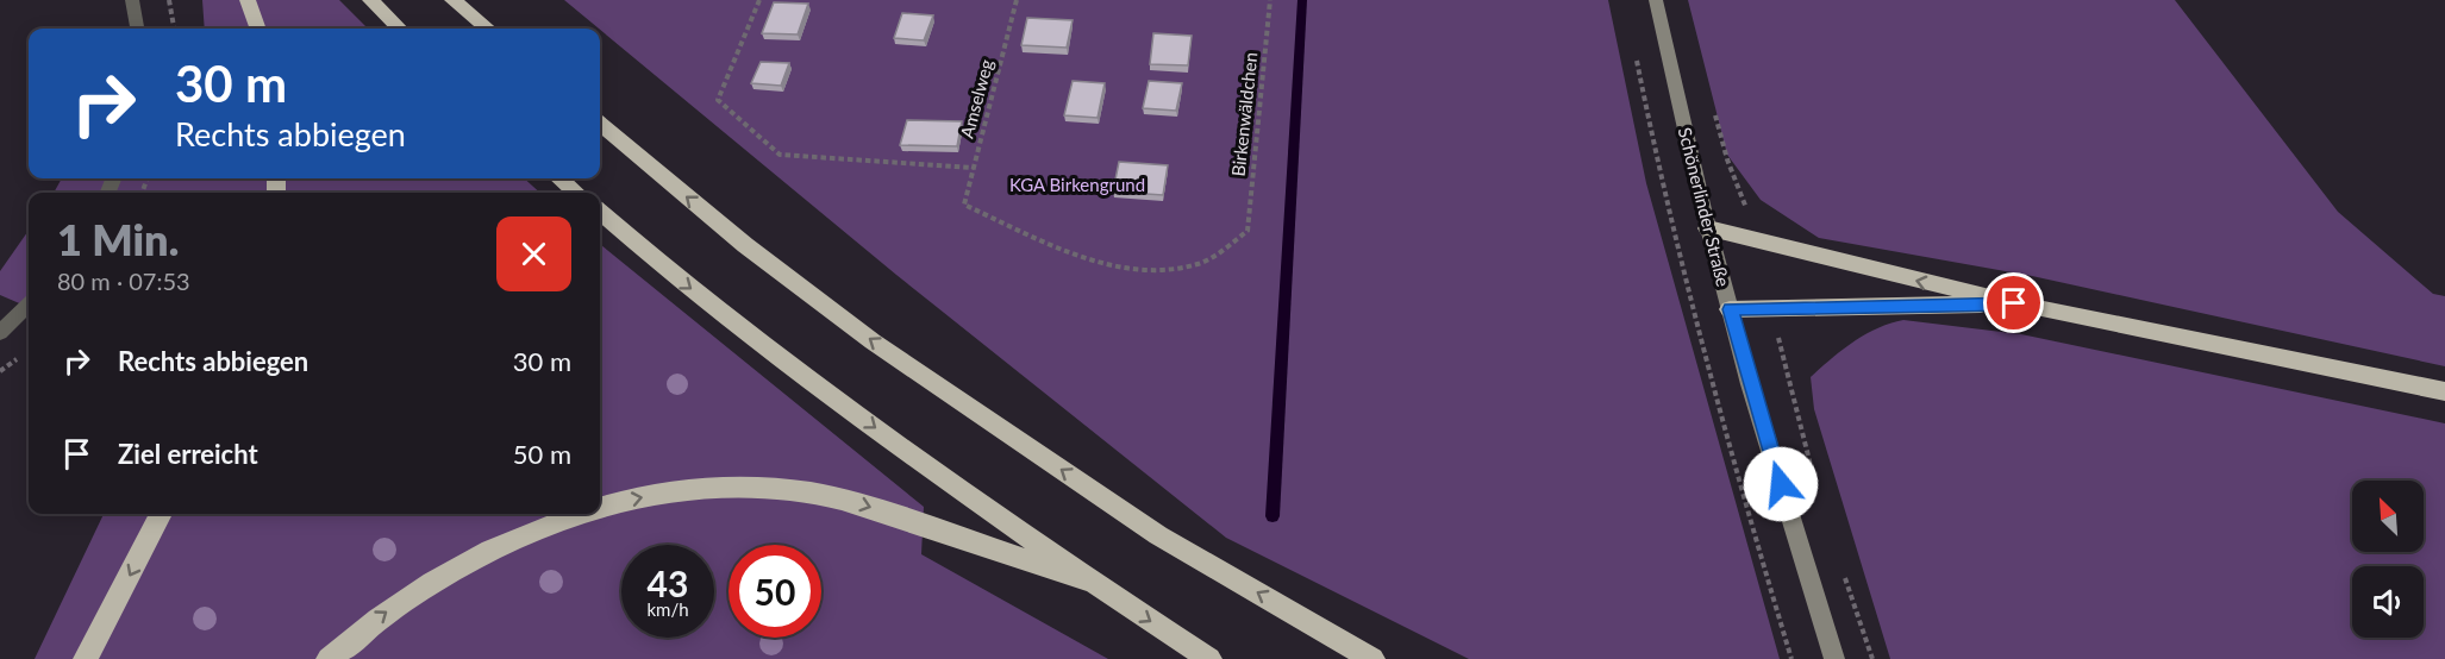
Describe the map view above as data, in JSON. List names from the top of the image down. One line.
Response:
{"streets":{"main road":["Schönerlinder Straße"],"path":["Amselweg","Birkenwäldchen"]},"crossings":[["Amselweg","Birkenwäldchen"]],"parks":["KGA Birkengrund"],"north":"top left","page":{"turn":["30 m","Rechts abbiegen"],"heading":["1 Min.","80 m · 07:53"],"list":[{"name":"Rechts abbiegen","value":"30 m"},{"name":"Ziel erreicht","value":"50 m"}],"speed":"43 km/h","limit":"50"}}
